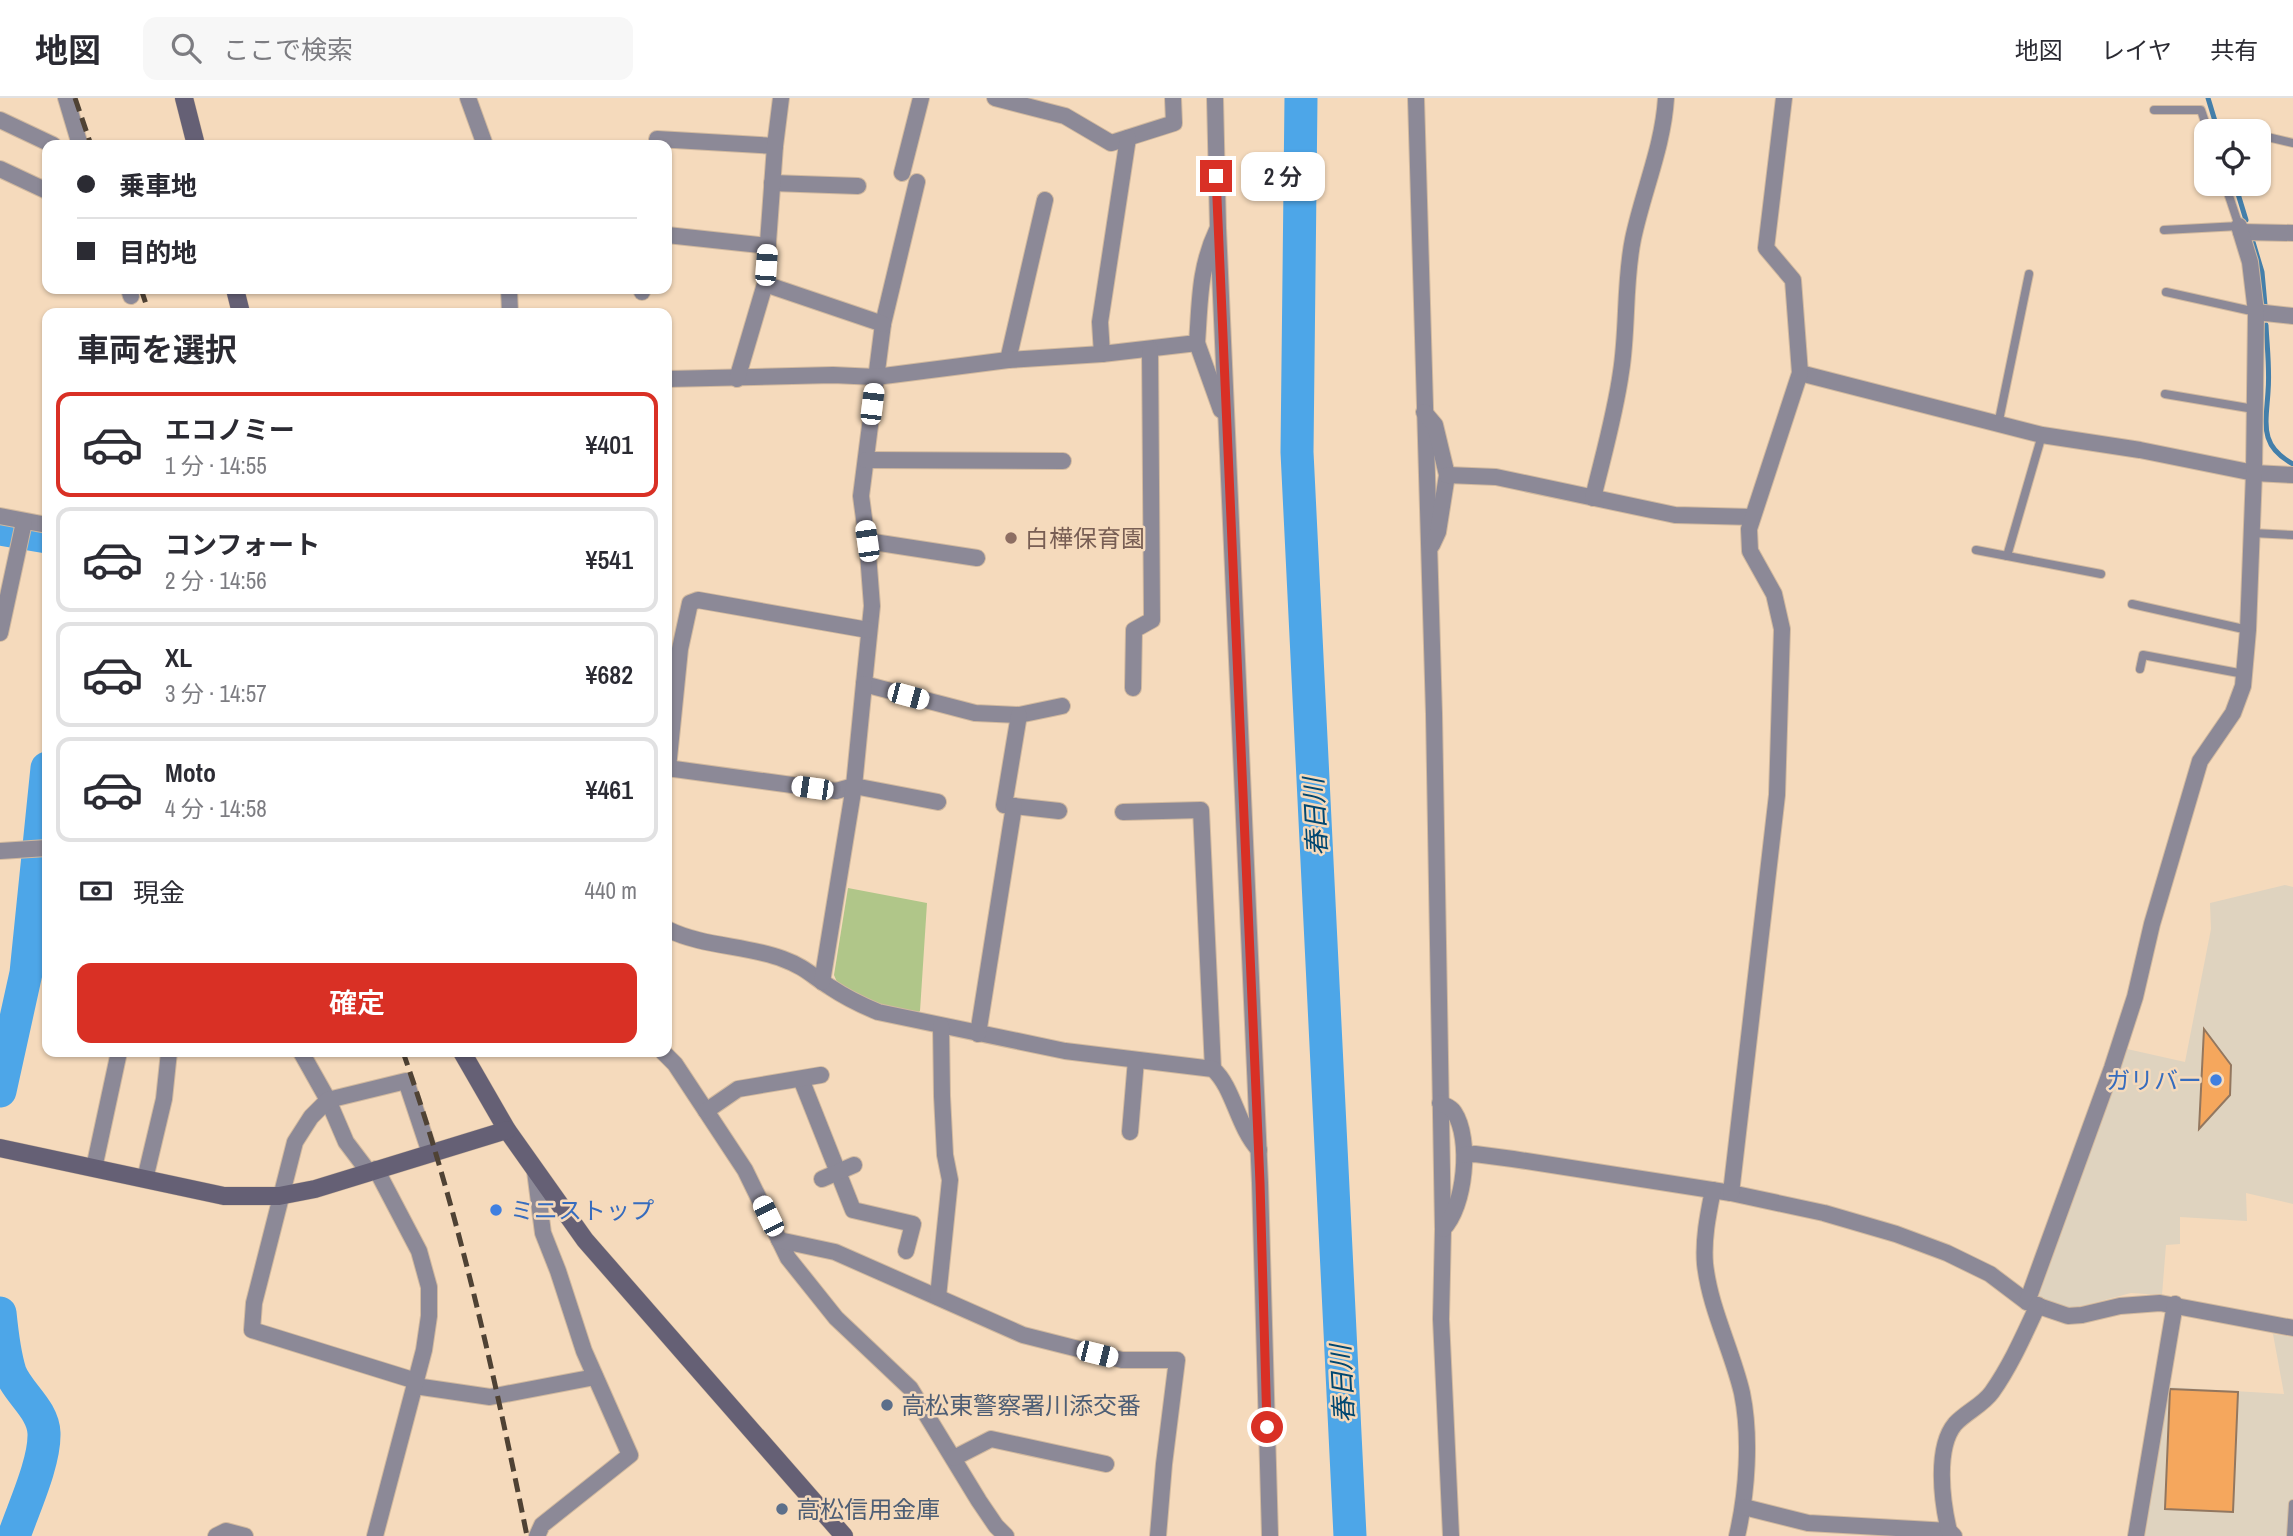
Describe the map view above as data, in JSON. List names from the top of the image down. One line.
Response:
{"water":["春日川"],"places":["白樺保育園","ガリバー","ミニストップ","高松東警察署川添交番","高松信用金庫"],"page":{"header":"地図","search":"ここで検索","nav":["地図","レイヤ","共有"],"banner":["乗車地","目的地"],"bubble":"2 分","heading":"車両を選択","list":[{"name":"エコノミー","note":"1 分 · 14:55","value":"¥401"},{"name":"コンフォート","note":"2 分 · 14:56","value":"¥541"},{"name":"XL","note":"3 分 · 14:57","value":"¥682"},{"name":"Moto","note":"4 分 · 14:58","value":"¥461"}],"pay":["現金","440 m"],"buttons":"確定"}}
